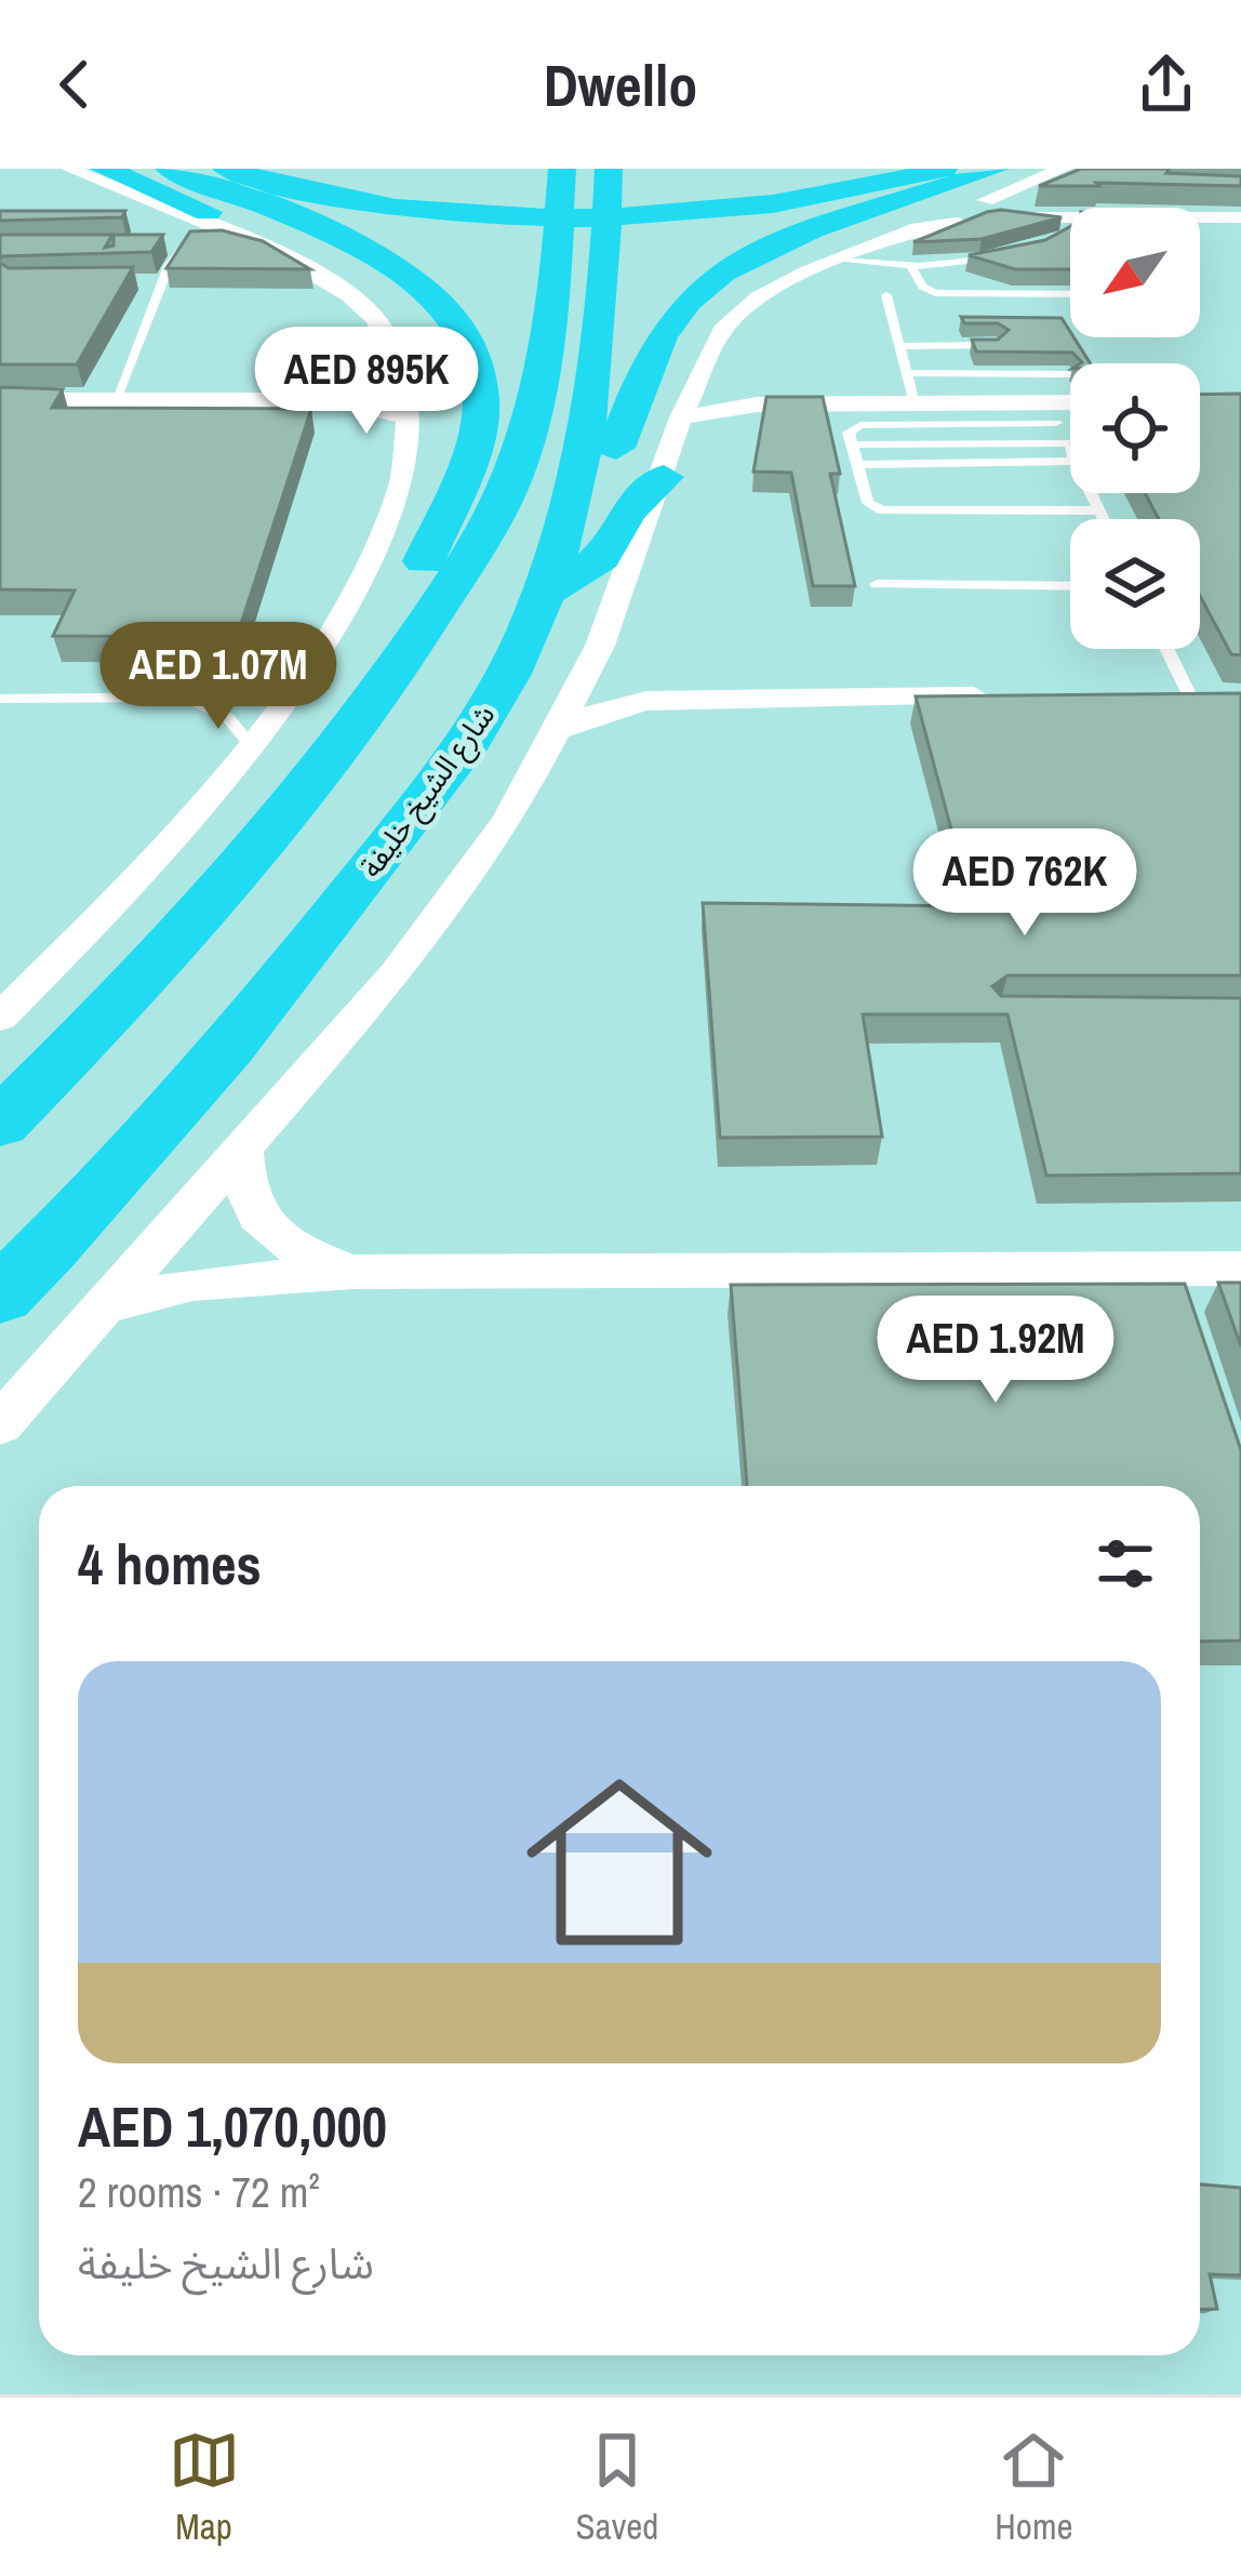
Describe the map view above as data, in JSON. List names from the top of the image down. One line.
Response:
{"streets":{"highway":["شارع الشيخ خليفة"]},"north":"bottom left","page":{"header":"Dwello","price":["AED 895K","AED 1.07M","AED 762K","AED 1.92M"],"heading":"4 homes","list":[{"name":"AED 1,070,000","note":"2 rooms · 72 m² · شارع الشيخ خليفة"}],"tabs":["Map","Saved","Home"]}}
